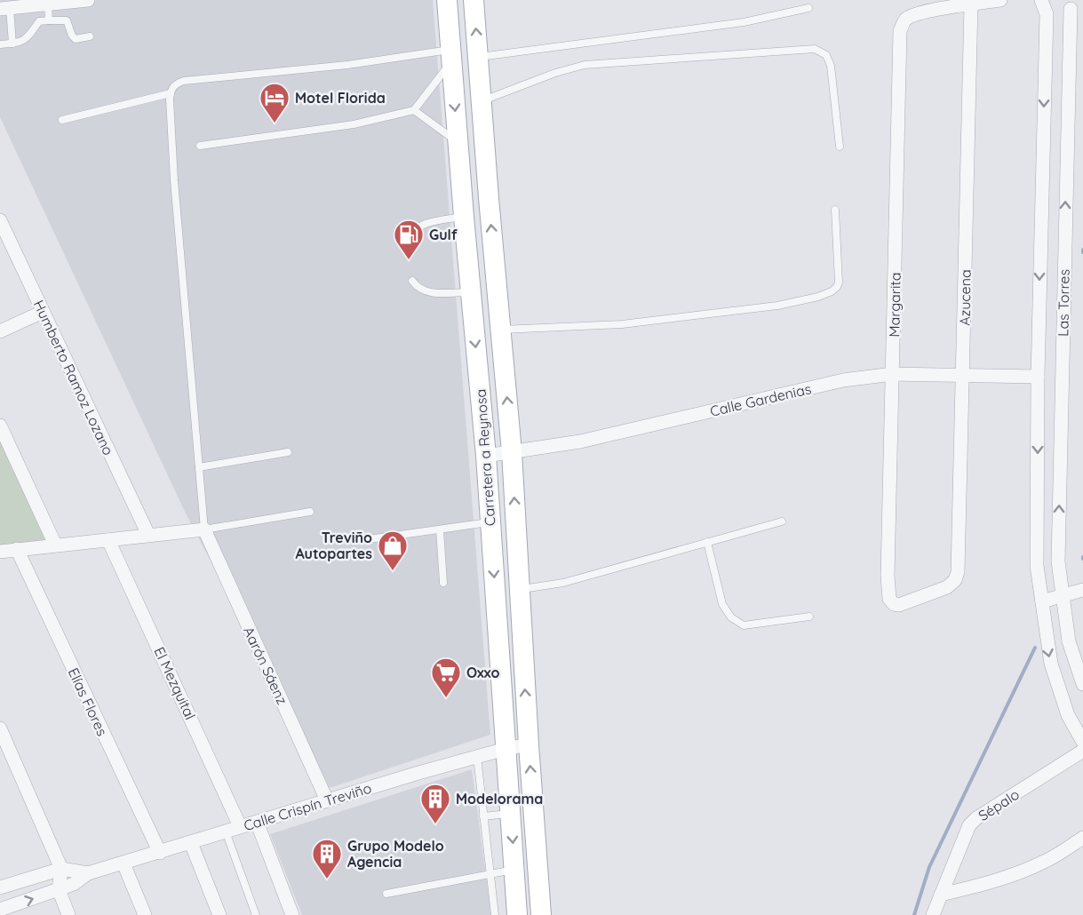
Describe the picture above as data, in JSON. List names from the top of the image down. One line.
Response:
{"streets":{"main road":["Carretera a Reynosa"],"street":["Azucena","Las Torres","Margarita","Humberto Ramoz Lozano","Calle Gardenias","Aarón Sáenz","El Mezquital","Elías Flores","Sépalo","Calle Crispín Treviño"]},"crossings":[["Azucena","Margarita"],["Azucena","Calle Gardenias"],["Margarita","Calle Gardenias"],["Calle Gardenias","Carretera a Reynosa"],["Carretera a Reynosa","Calle Crispín Treviño"],["Aarón Sáenz","Calle Crispín Treviño"],["El Mezquital","Calle Crispín Treviño"],["Elías Flores","Calle Crispín Treviño"]],"places":{"hotel":["Motel Florida"],"fuel station":["Gulf"],"shop":["Treviño Autopartes"],"supermarket":["Oxxo"],"building":["Modelorama","Grupo Modelo Agencia"]}}
